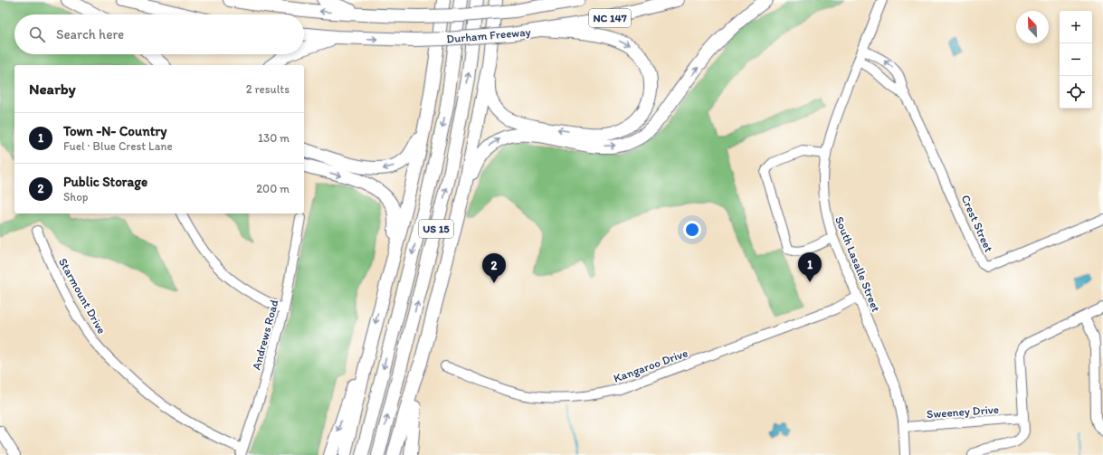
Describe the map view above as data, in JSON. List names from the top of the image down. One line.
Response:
{"streets":{"highway":["NC 147","Durham Freeway","US 15"],"street":["Crest Street","South Lasalle Street","Starmount Drive","Andrews Road","Kangaroo Drive","Sweeney Drive"]},"crossings":[["Crest Street","South Lasalle Street"],["South Lasalle Street","Kangaroo Drive"],["South Lasalle Street","Sweeney Drive"],["Starmount Drive","Andrews Road"]],"north":"top left","page":{"map_buttons":["+","−"],"search":"Search here","heading":["Nearby","2 results"],"list":[{"mark":"1","name":"Town -N- Country","note":"Fuel · Blue Crest Lane","value":"130 m"},{"mark":"2","name":"Public Storage","note":"Shop","value":"200 m"}],"pins":["1","2"]}}
